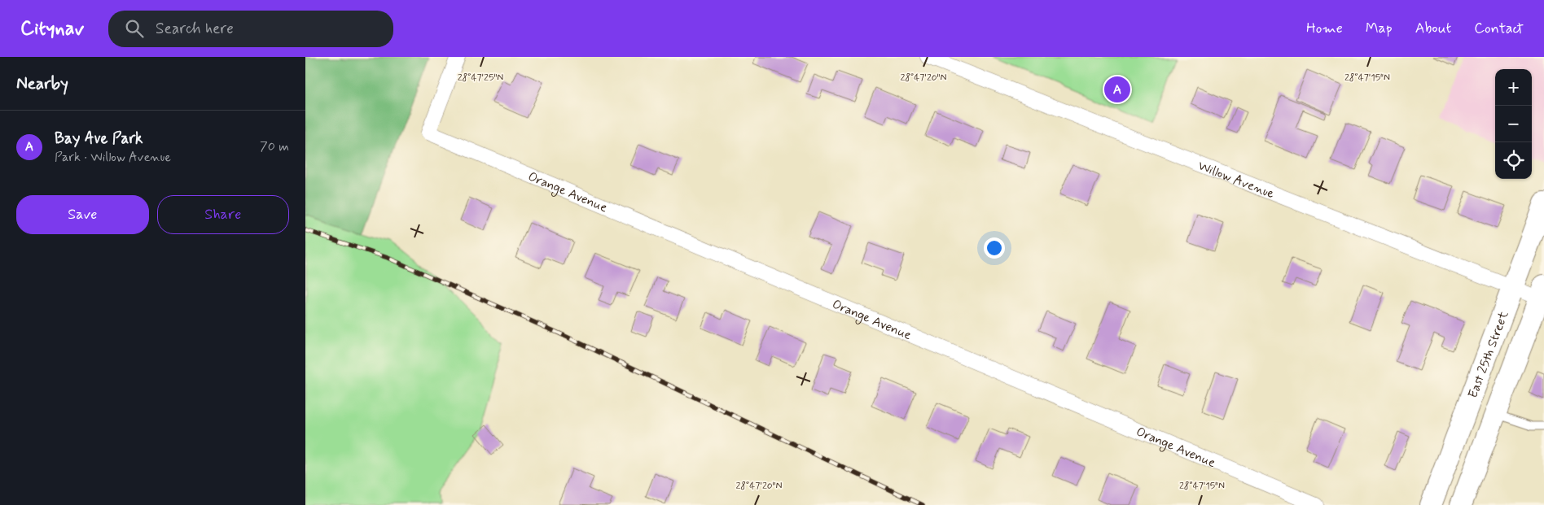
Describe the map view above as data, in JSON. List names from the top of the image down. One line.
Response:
{"streets":{"main road":["East 25th Street"],"street":["Willow Avenue","Orange Avenue"]},"crossings":[["Willow Avenue","East 25th Street"]],"page":{"header":"Citynav","search":"Search here","nav":["Home","Map","About","Contact"],"heading":"Nearby","map_buttons":["+","−"],"pins":"A","list":[{"mark":"A","name":"Bay Ave Park","note":"Park · Willow Avenue","value":"70 m"}],"buttons":["Save","Share"]},"coordinates":["28°47'20\"N","28°47'25\"N","28°47'15\"N"]}
